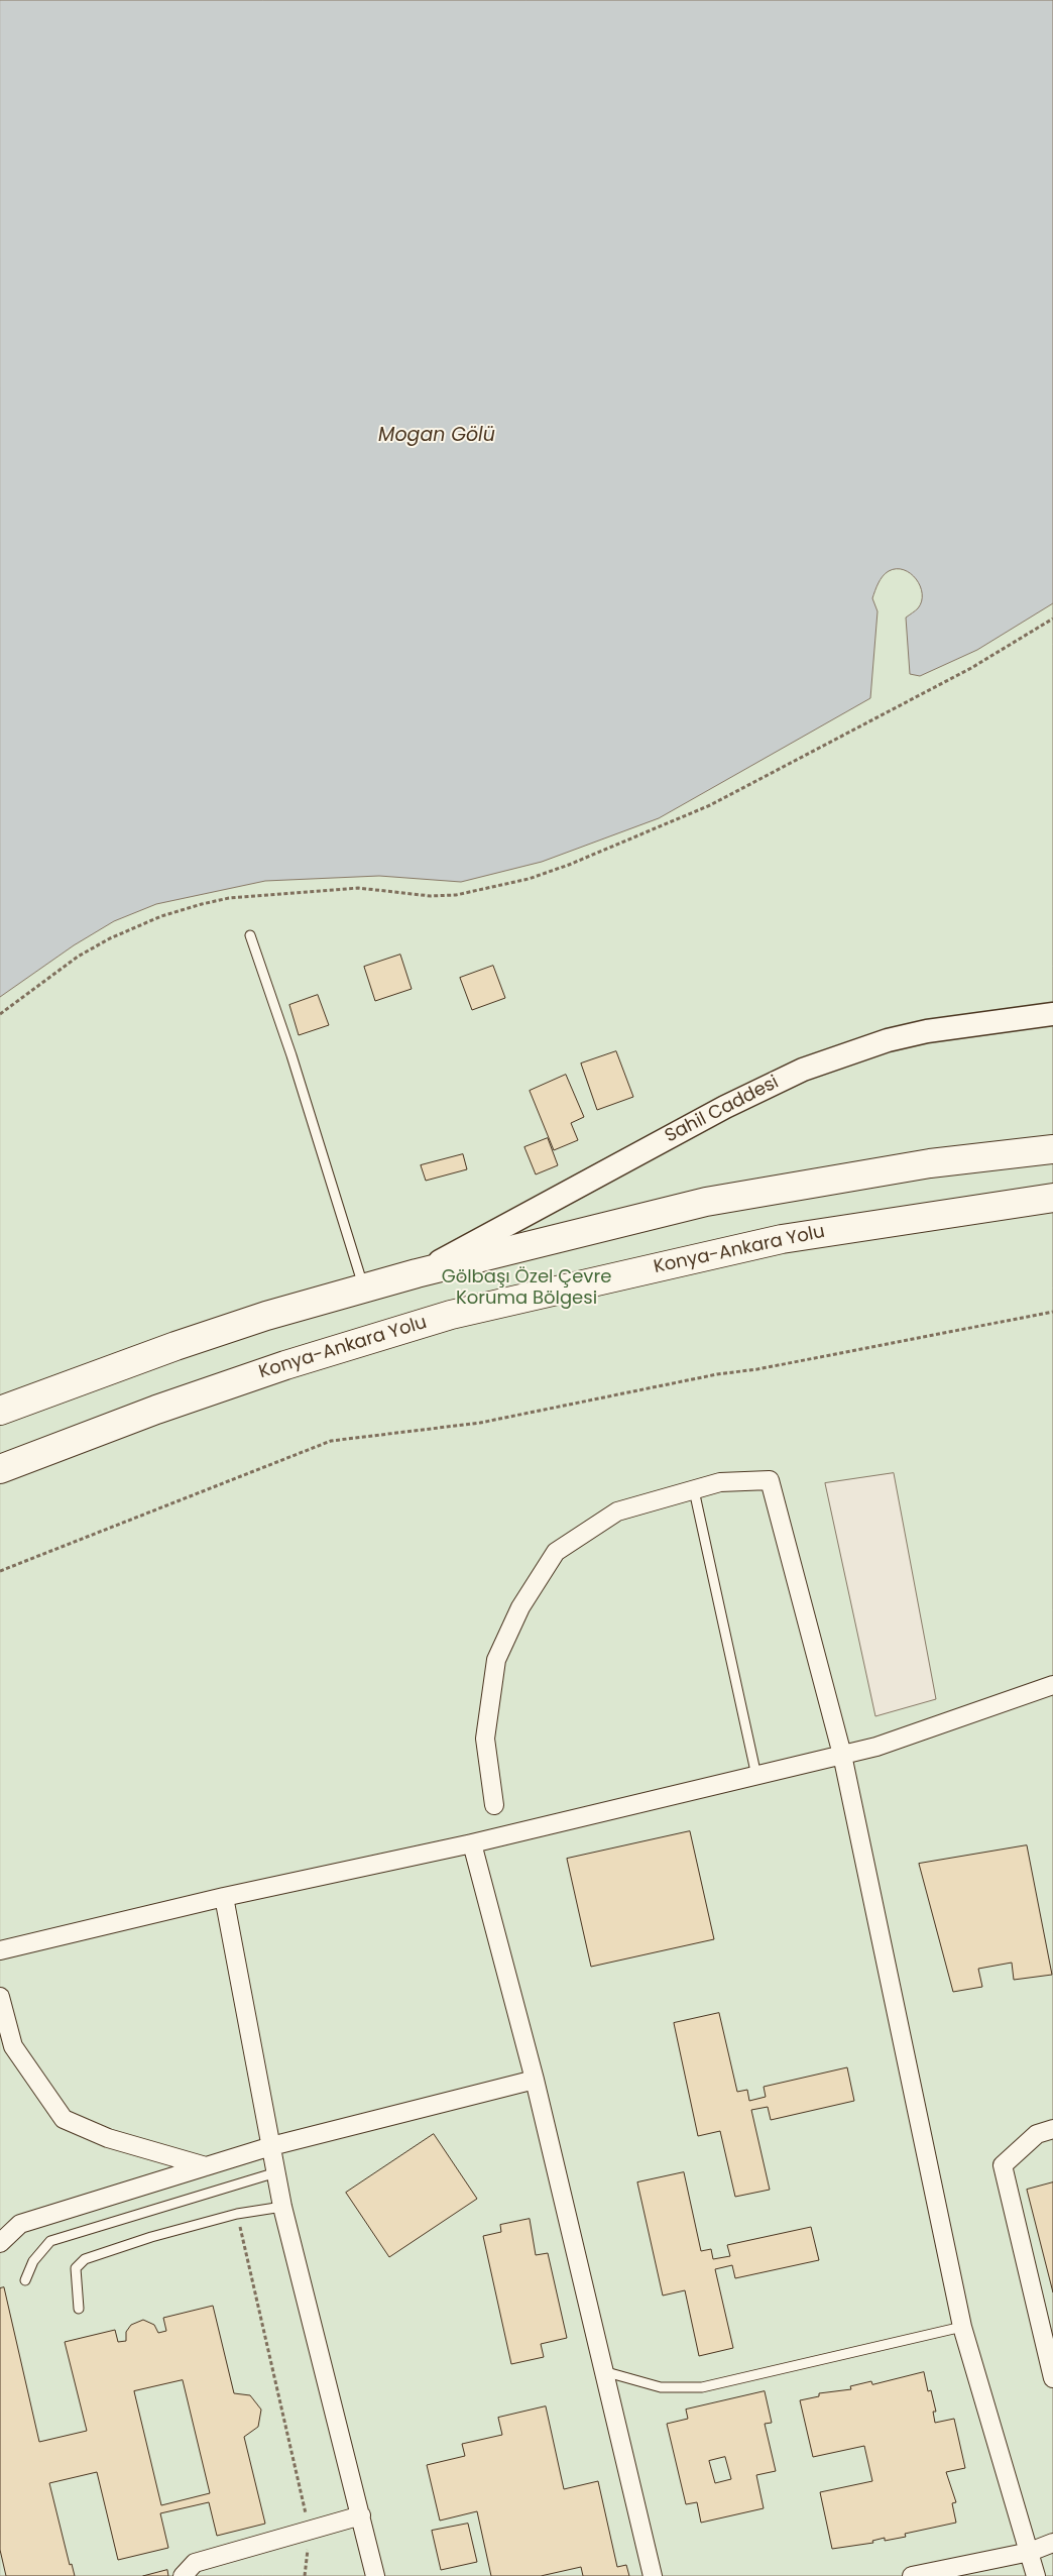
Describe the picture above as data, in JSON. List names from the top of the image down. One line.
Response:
{"streets":{"highway":["Konya-Ankara Yolu"],"street":["Sahil Caddesi"]},"water":["Mogan Gölü"],"parks":["Gölbaşı Özel Çevre Koruma Bölgesi"]}
